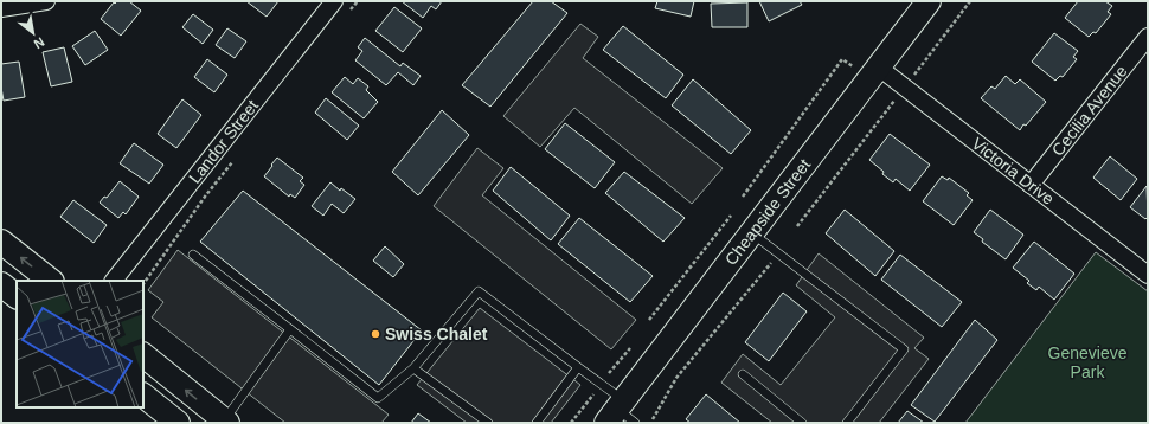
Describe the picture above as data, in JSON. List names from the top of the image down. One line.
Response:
{"streets":{"street":["Cecilia Avenue","Landor Street","Victoria Drive","Cheapside Street"]},"crossings":[["Cecilia Avenue","Victoria Drive"],["Victoria Drive","Cheapside Street"]],"parks":["Genevieve Park"],"places":["Swiss Chalet"],"north":"bottom right"}
